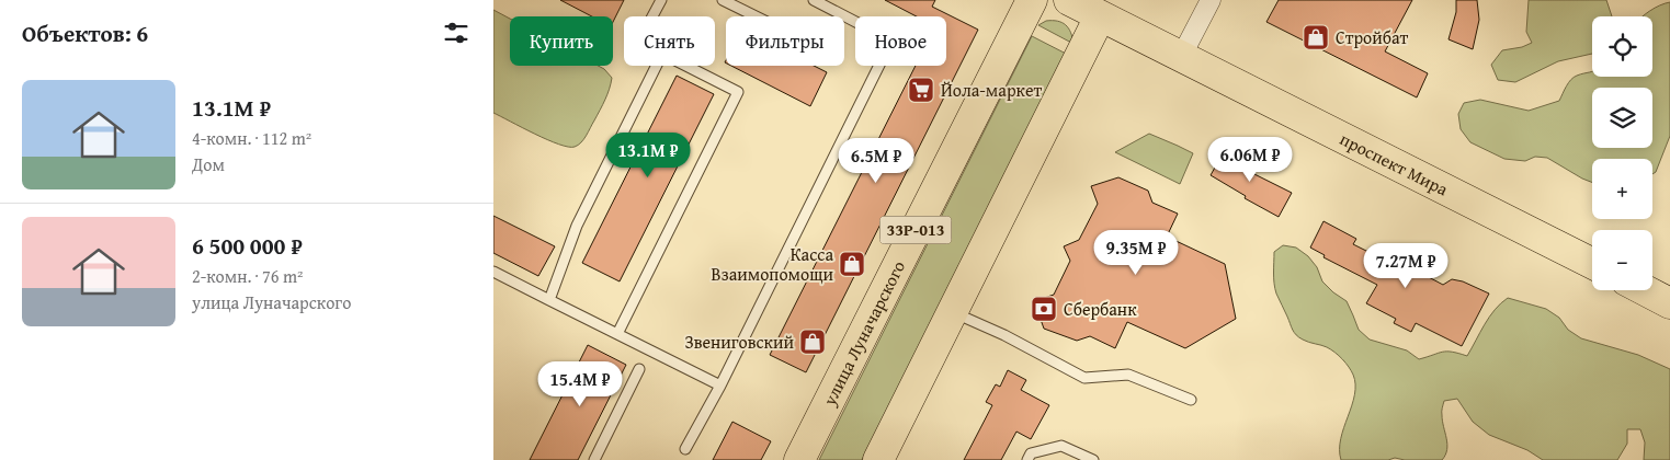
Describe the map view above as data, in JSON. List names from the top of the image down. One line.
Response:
{"streets":{"main road":["проспект Мира","33Р-013","улица Луначарского"]},"places":{"shop":["Стройбат","Касса Взаимопомощи","Звениговский"],"supermarket":["Йола-маркет"],"bank":["Сбербанк"]},"page":{"heading":"Объектов: 6","map_buttons":["+","−"],"chip":["Купить","Снять","Фильтры","Новое"],"list":[{"name":"13.1M ₽","note":"4-комн. · 112 m² · Дом"},{"name":"6 500 000 ₽","note":"2-комн. · 76 m² · улица Луначарского"}],"price":["13.1M ₽","6.06M ₽","6.5M ₽","9.35M ₽","7.27M ₽","15.4M ₽"]}}
